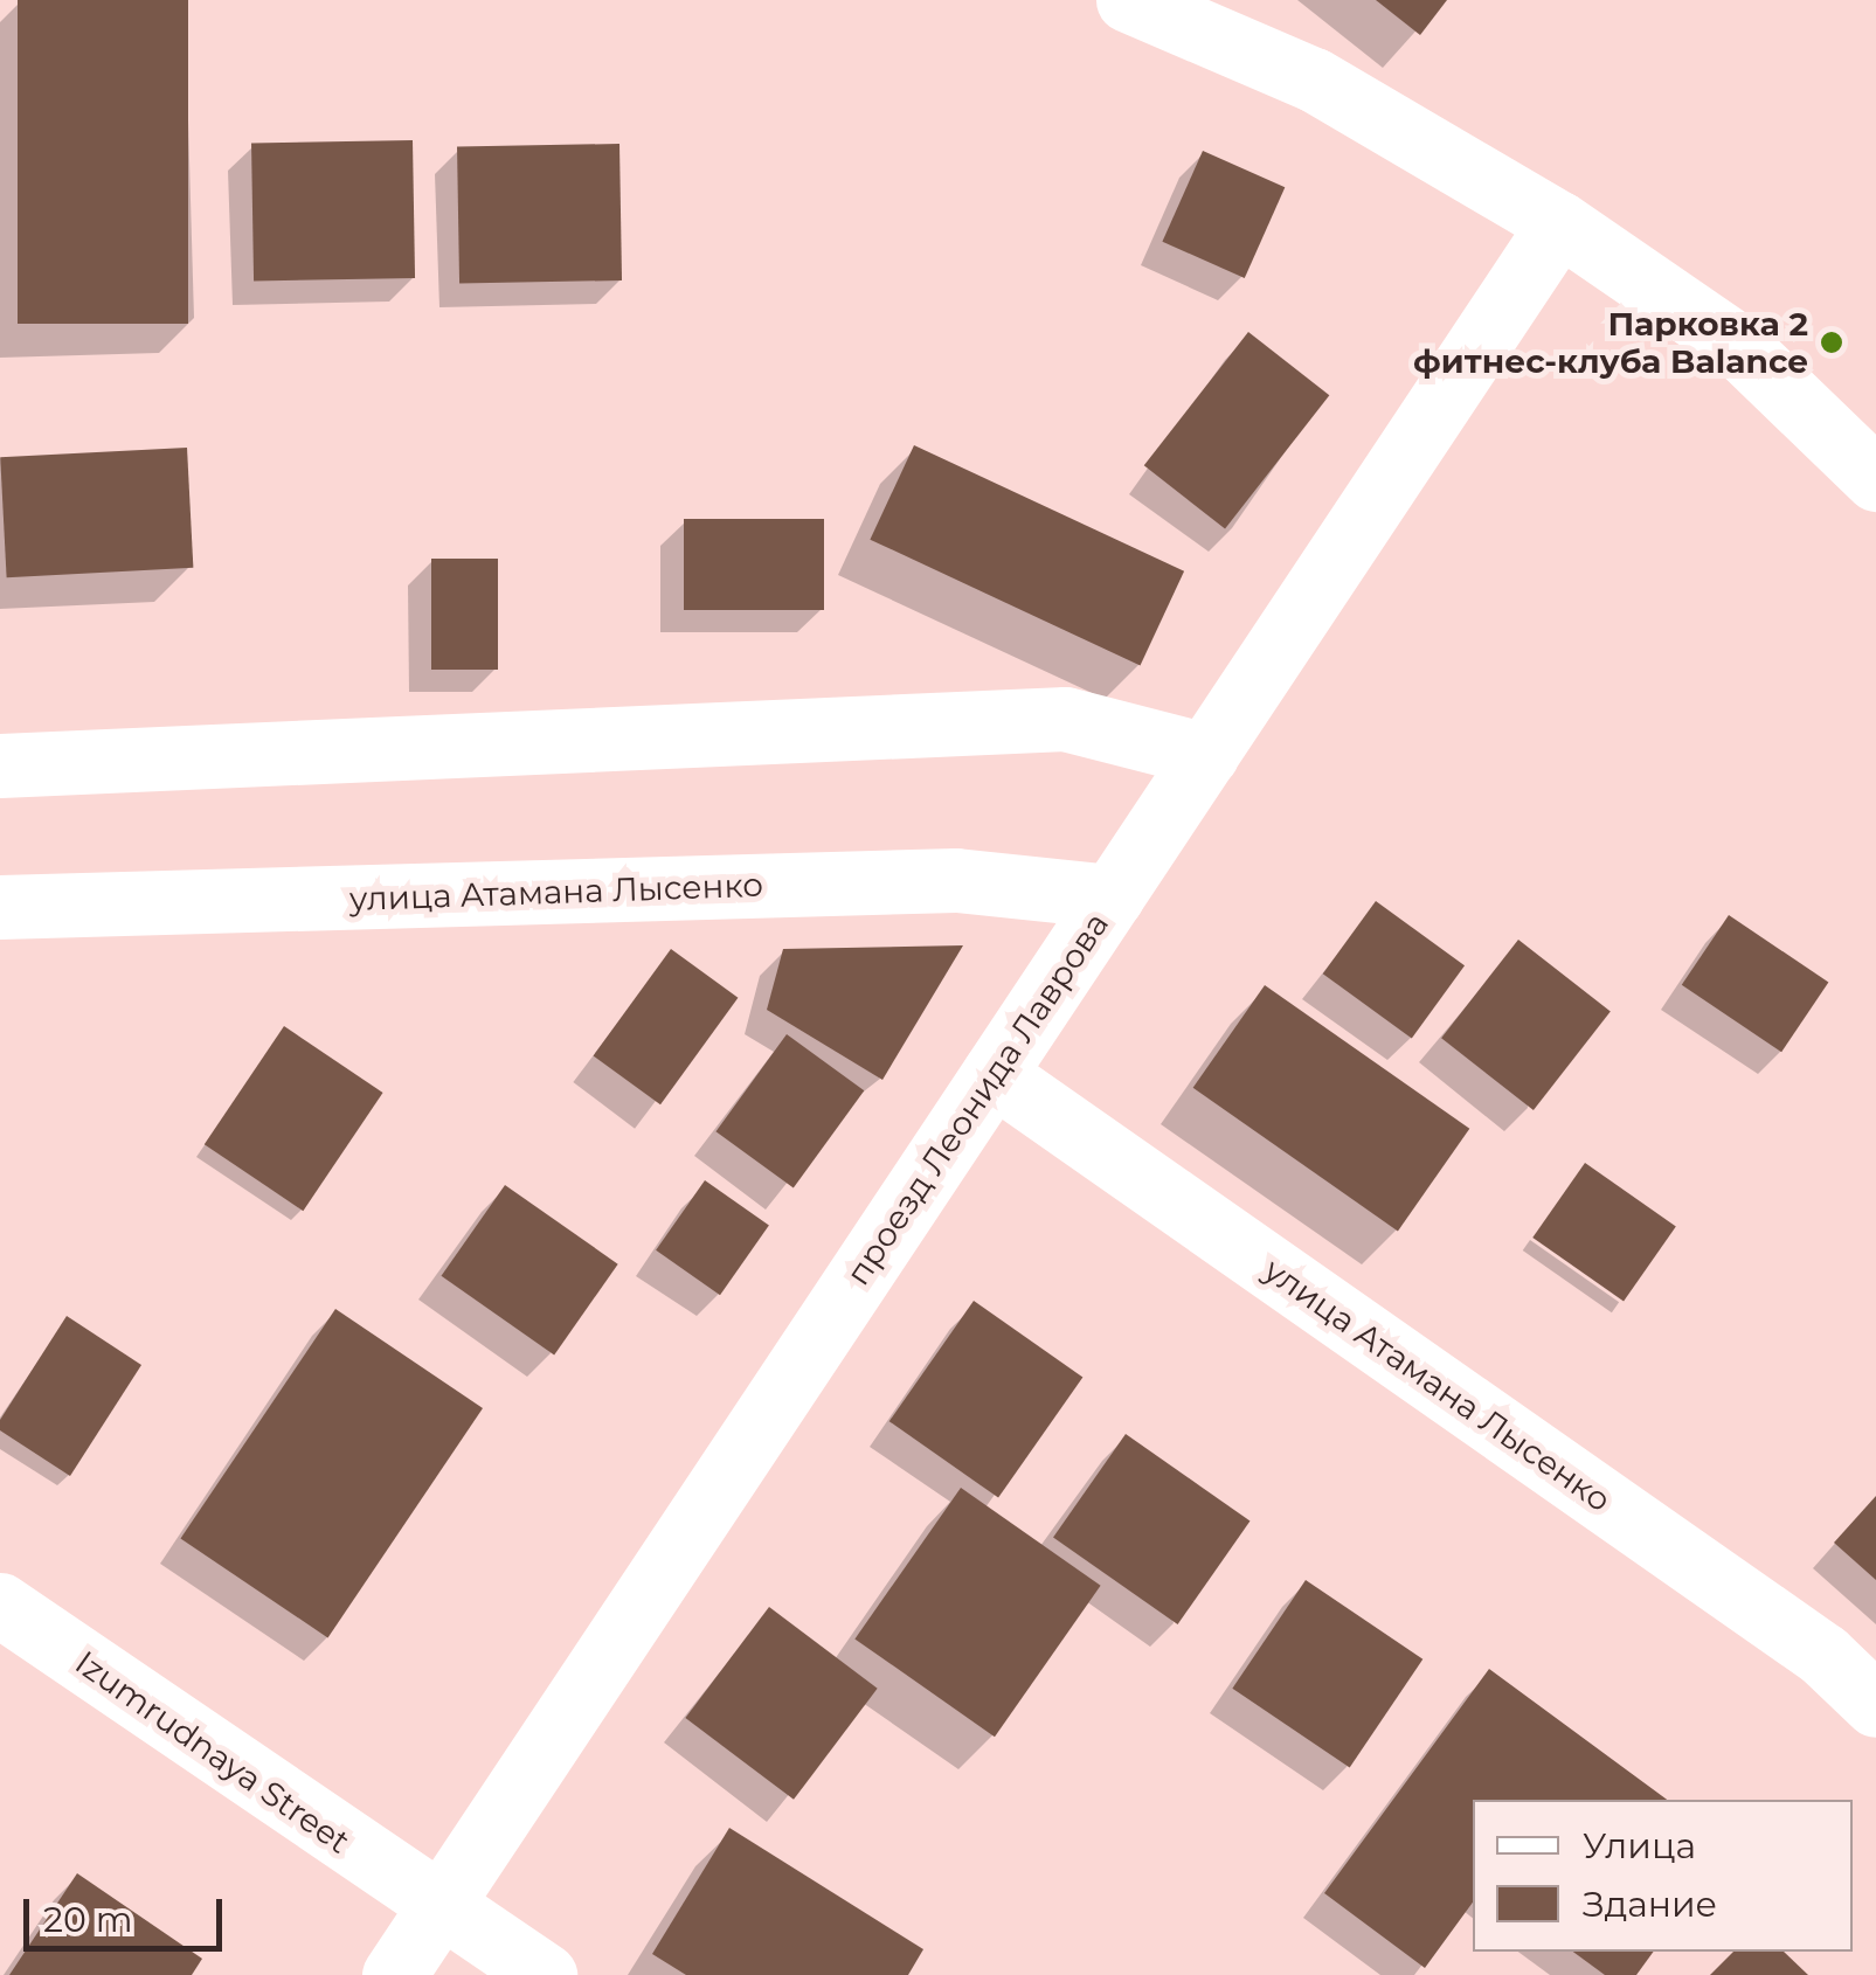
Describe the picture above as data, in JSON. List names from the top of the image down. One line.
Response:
{"streets":{"street":["улица Атамана Лысенко","проезд Леонида Лаврова","Izumrudnaya Street"]},"crossings":[["улица Атамана Лысенко","проезд Леонида Лаврова"],["проезд Леонида Лаврова","Izumrudnaya Street"]],"places":["Парковка 2 фитнес-клуба Balance"],"legend":["Улица","Здание"],"scale_bar":"20 m"}
